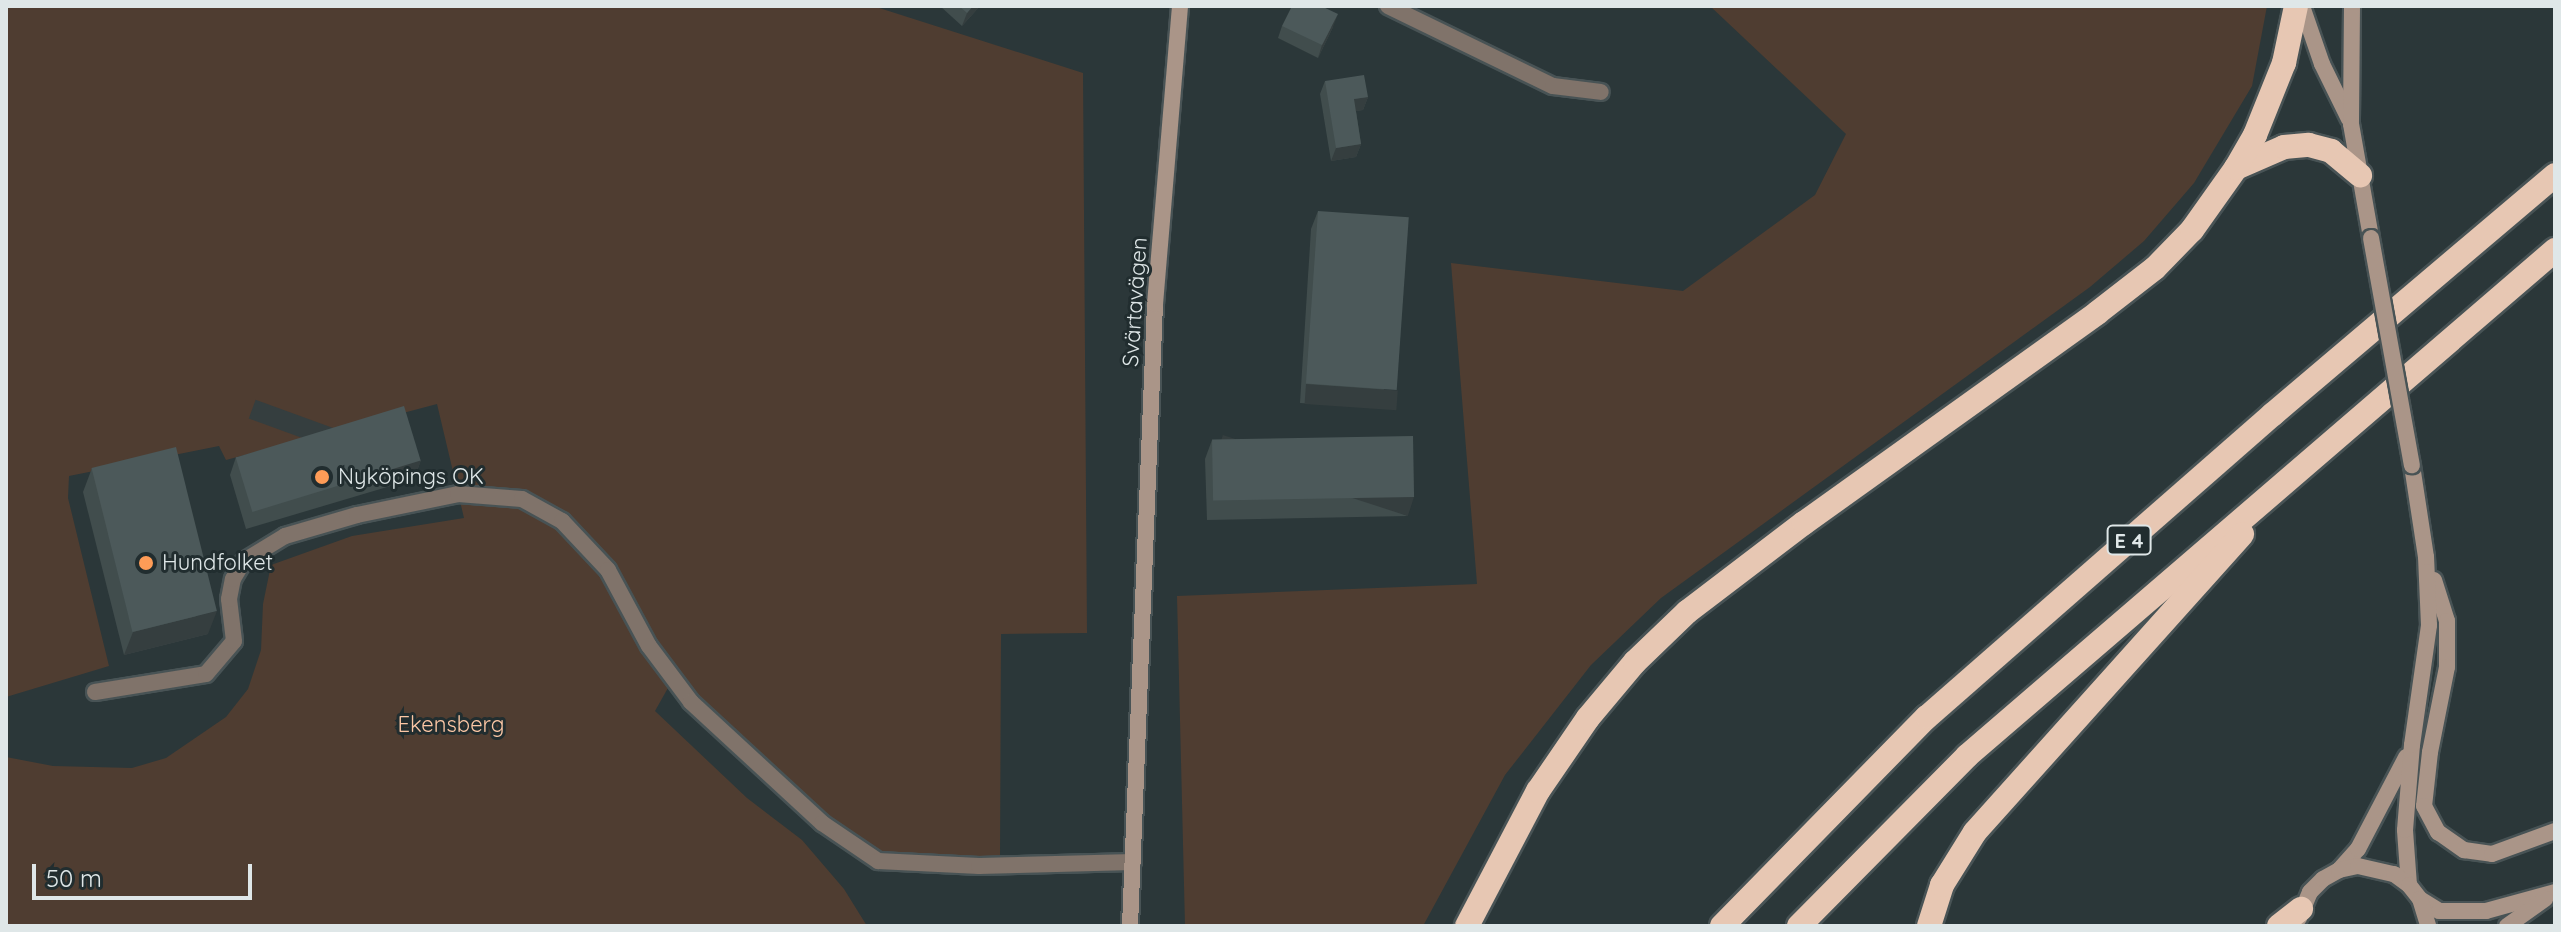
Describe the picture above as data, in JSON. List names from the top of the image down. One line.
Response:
{"streets":{"highway":["E 4"],"main road":["Svärtavägen"]},"parks":["Ekensberg"],"places":["Nyköpings OK","Hundfolket"],"scale_bar":"50 m"}
